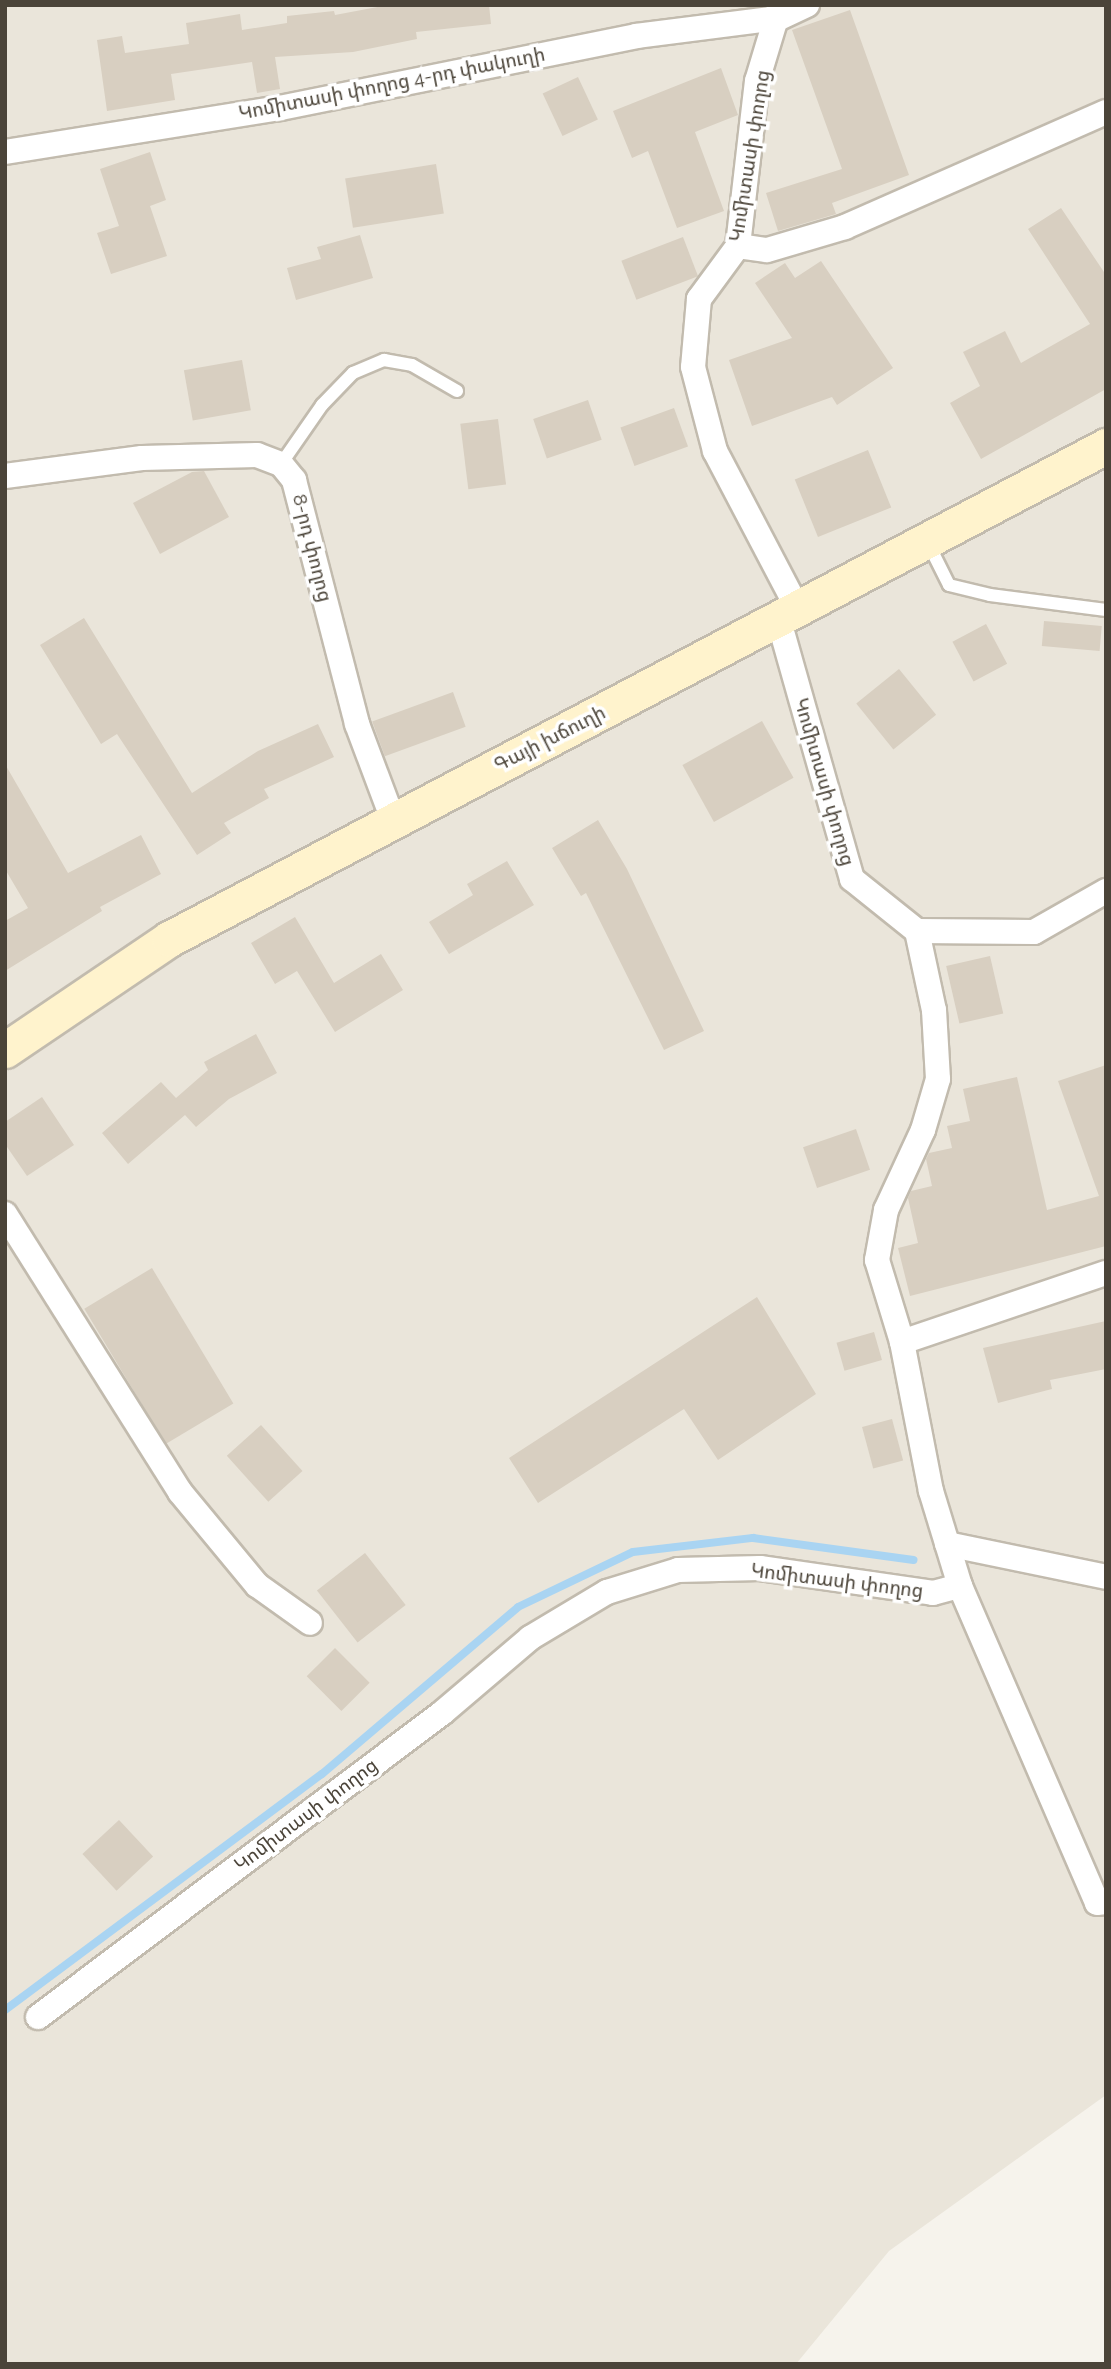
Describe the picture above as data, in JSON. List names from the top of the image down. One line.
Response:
{"streets":{"main road":["Գայի խճուղի"],"street":["Կոմիտասի փողոց 4-րդ փակուղի","Կոմիտասի փողոց","8-րդ փողոց"]},"crossings":[["Կոմիտասի փողոց 4-րդ փակուղի","Կոմիտասի փողոց"],["Կոմիտասի փողոց","Գայի խճուղի"],["8-րդ փողոց","Գայի խճուղի"]]}
